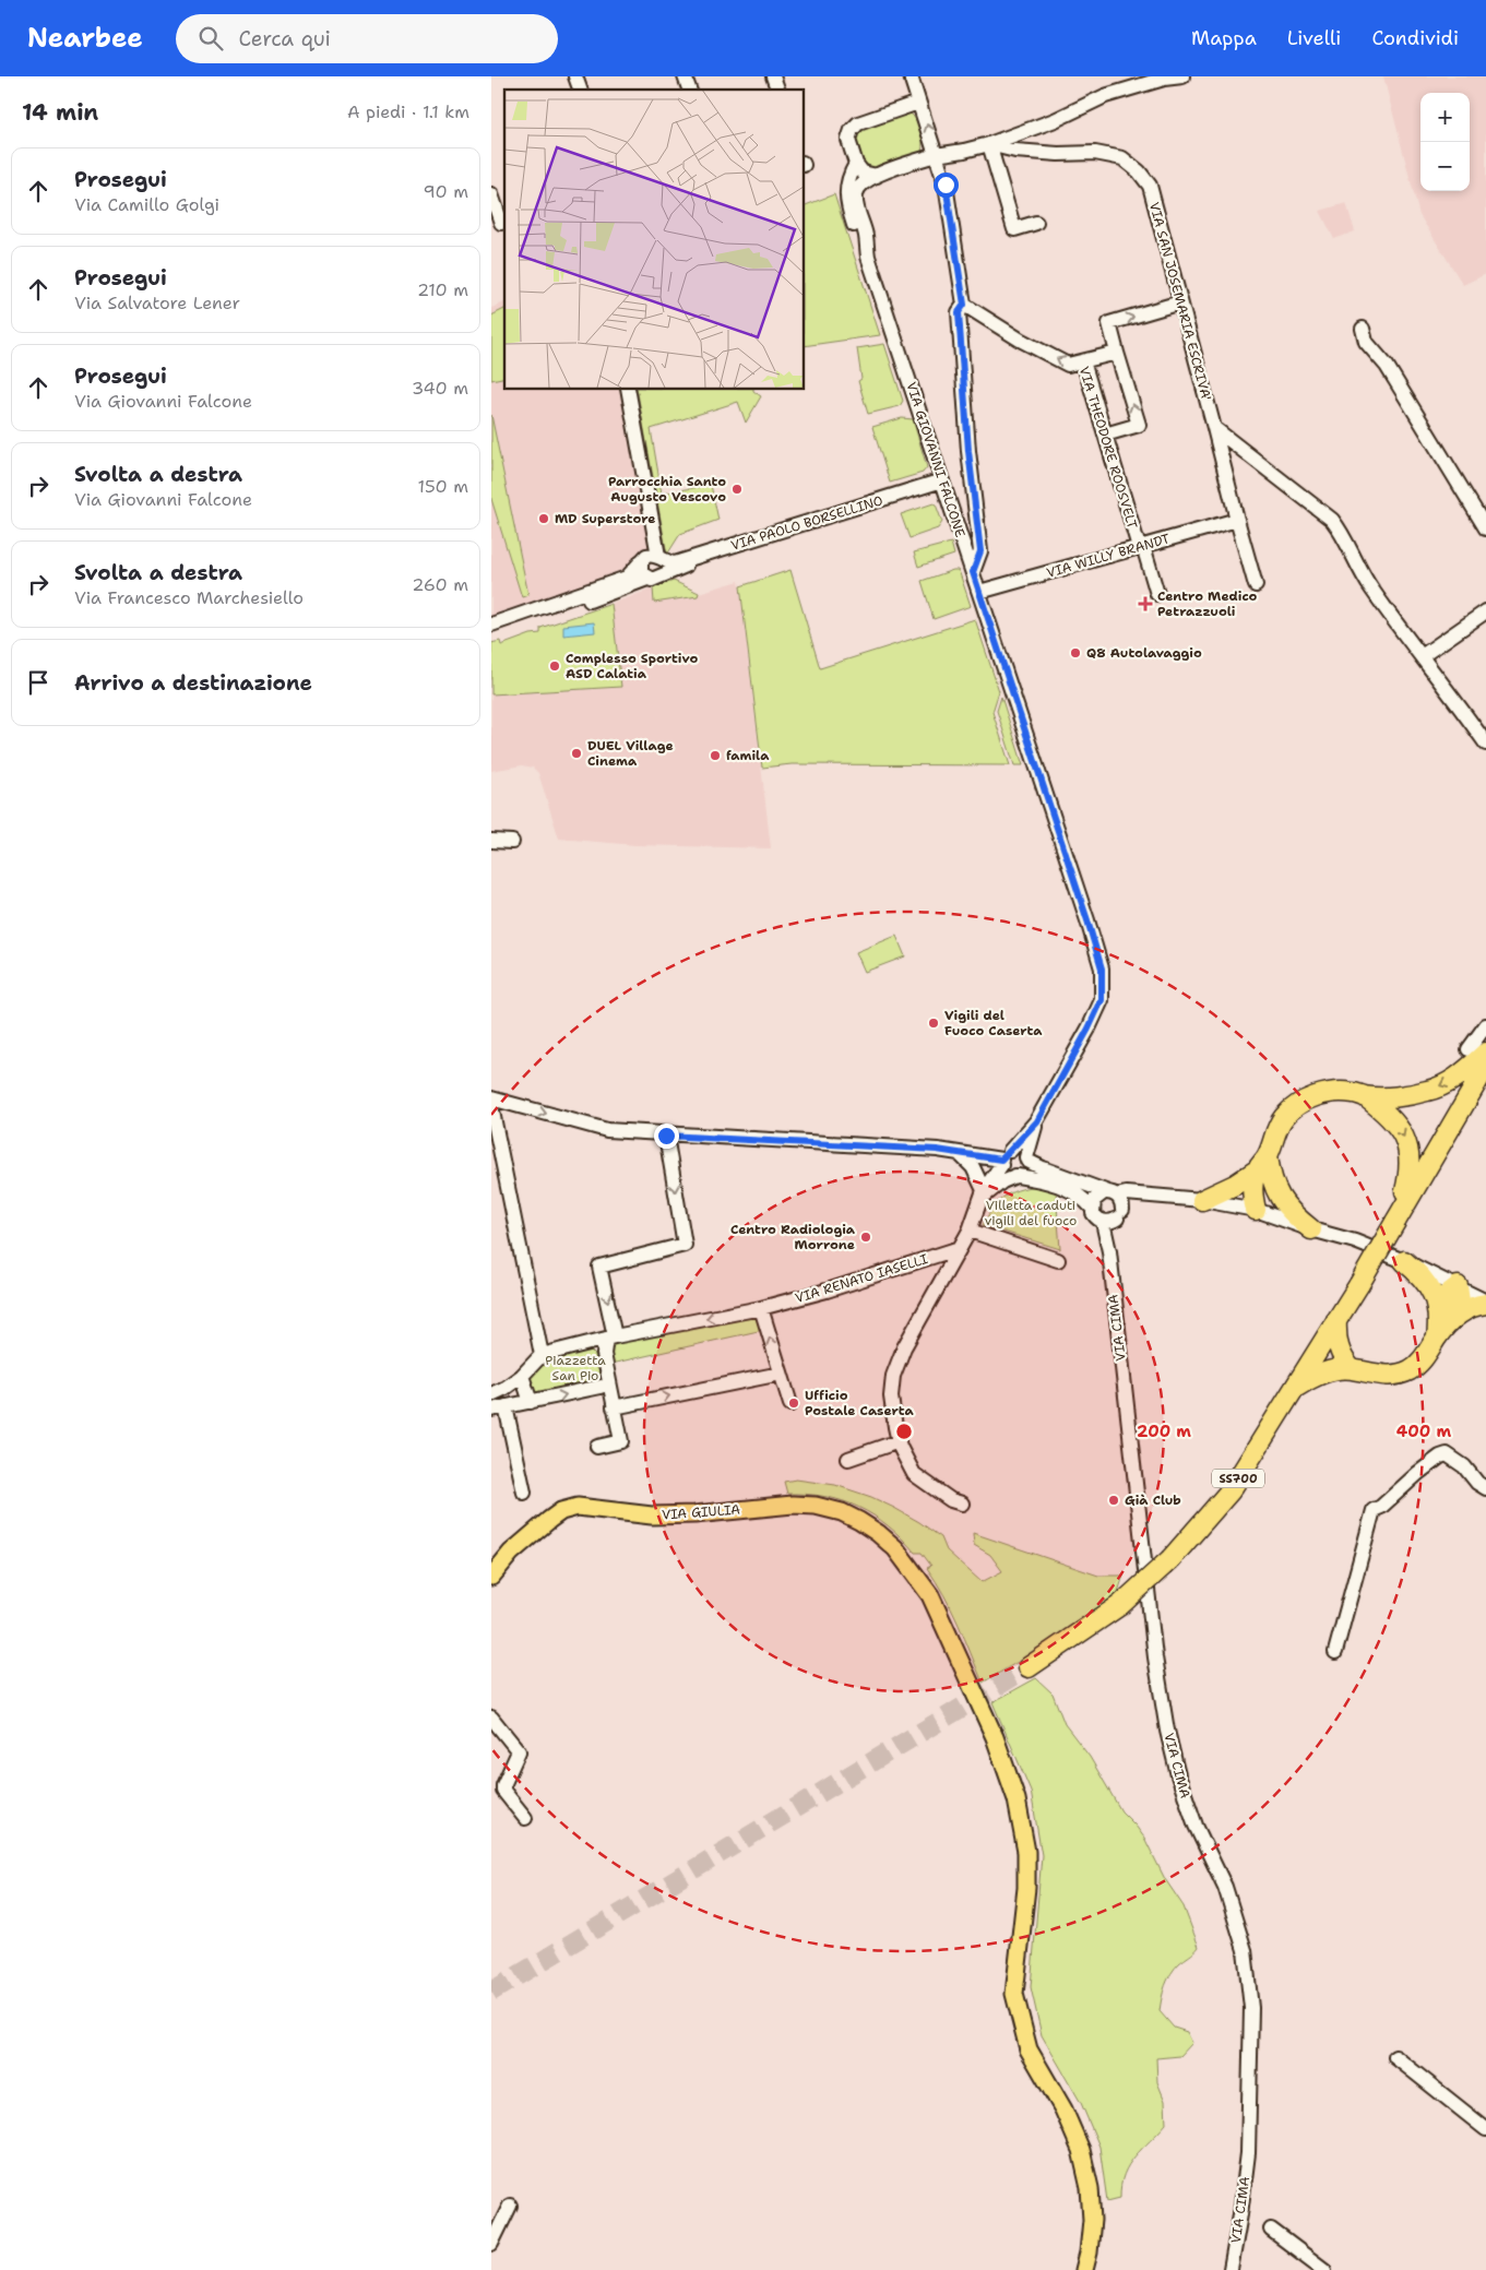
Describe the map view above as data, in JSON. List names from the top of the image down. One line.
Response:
{"streets":{"highway":["SS700"],"main road":["VIA GIULIA"],"street":["VIA SAN JOSEMARIA ESCRIVA'","VIA THEODORE ROOSVELT","VIA GIOVANNI FALCONE","VIA PAOLO BORSELLINO","VIA WILLY BRANDT","VIA RENATO IASELLI","VIA CIMA"]},"crossings":[["VIA SAN JOSEMARIA ESCRIVA'","VIA GIOVANNI FALCONE"],["VIA SAN JOSEMARIA ESCRIVA'","VIA WILLY BRANDT"],["VIA THEODORE ROOSVELT","VIA WILLY BRANDT"],["VIA GIOVANNI FALCONE","VIA PAOLO BORSELLINO"],["VIA GIOVANNI FALCONE","VIA WILLY BRANDT"]],"parks":["Villetta caduti vigili del fuoco","Piazzetta San Pio"],"places":{"other":["Parrocchia Santo Augusto Vescovo","MD Superstore","Q8 Autolavaggio","Complesso Sportivo ASD Calatia","DUEL Village Cinema","famila","Vigili del Fuoco Caserta","Centro Radiologia Morrone","Ufficio Postale Caserta","Già Club"],"health":["Centro Medico Petrazzuoli"]},"page":{"header":"Nearbee","search":"Cerca qui","nav":["Mappa","Livelli","Condividi"],"heading":["14 min","A piedi · 1.1 km"],"map_buttons":["+","−"],"list":[["Prosegui","Via Camillo Golgi","90 m"],["Prosegui","Via Salvatore Lener","210 m"],["Prosegui","Via Giovanni Falcone","340 m"],["Svolta a destra","Via Giovanni Falcone","150 m"],["Svolta a destra","Via Francesco Marchesiello","260 m"],"Arrivo a destinazione"]},"rings":["200 m","400 m"]}
